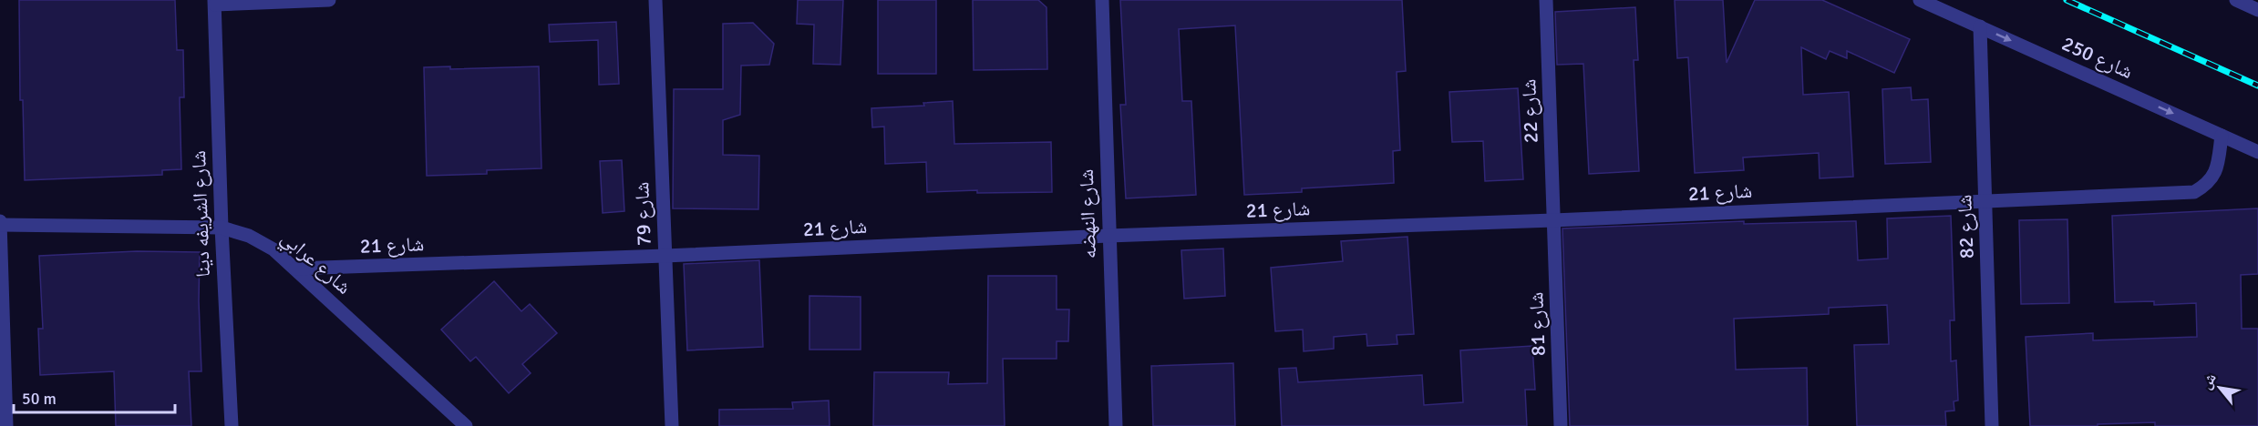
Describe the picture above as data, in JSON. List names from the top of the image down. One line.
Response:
{"streets":{"street":["شارع 250","شارع 22","شارع 21","شارع الشريفه دينا","شارع 79","شارع النهضه","شارع 82","شارع عرابي","شارع 81"]},"crossings":[["شارع 250","شارع 21"],["شارع 250","شارع 82"],["شارع 22","شارع 21"],["شارع 22","شارع 81"],["شارع 21","شارع 79"],["شارع 21","شارع النهضه"],["شارع 21","شارع 82"],["شارع 21","شارع عرابي"],["شارع 21","شارع 81"],["شارع الشريفه دينا","شارع عرابي"]],"one_way":["شارع 250"],"scale_bar":"50 m","north":"top left"}
